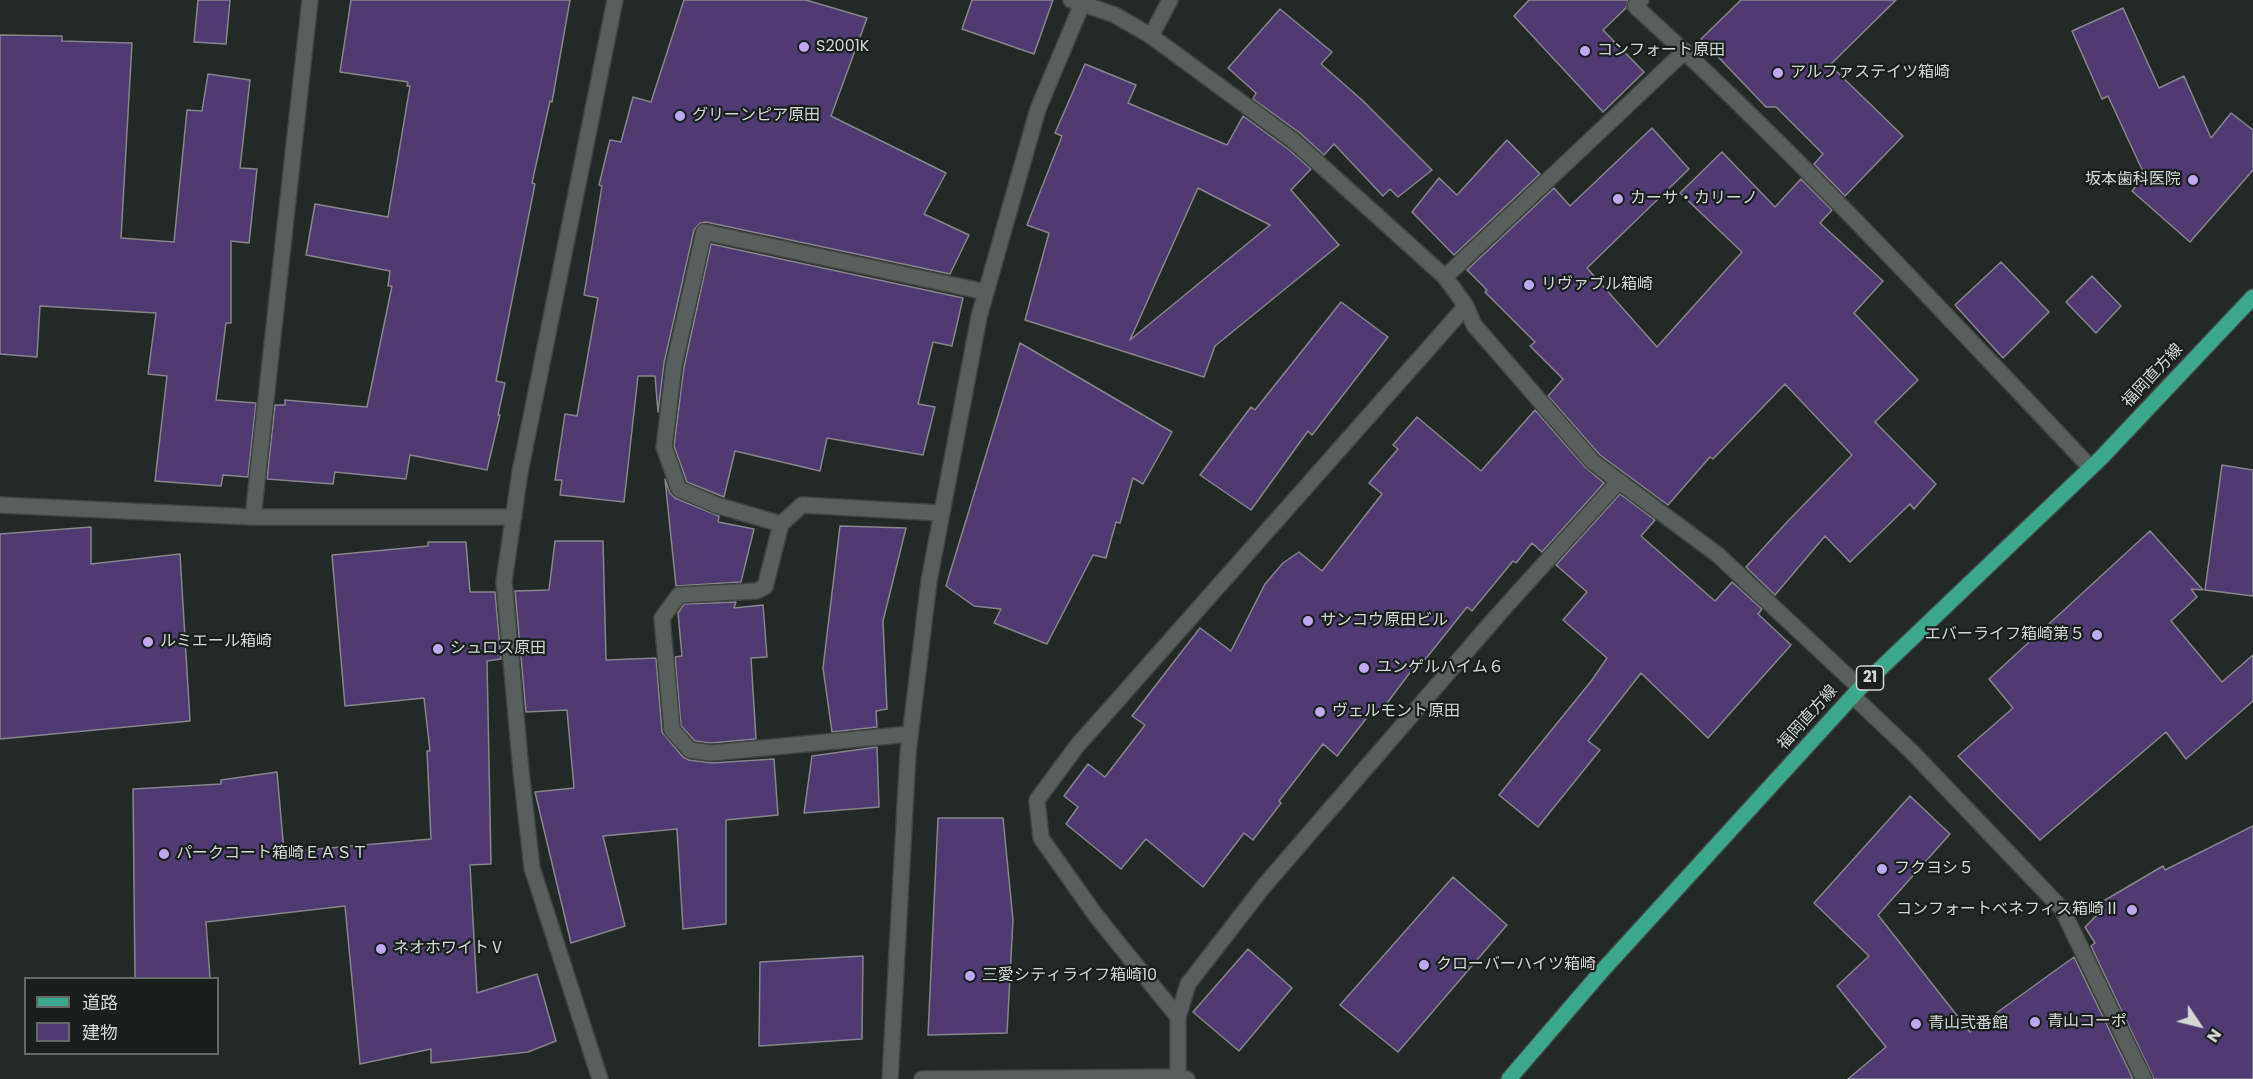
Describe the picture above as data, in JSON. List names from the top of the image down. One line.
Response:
{"streets":{"main road":["福岡直方線","21"]},"places":["S2001K","コンフォート原田","アルファステイツ箱崎","グリーンピア原田","坂本歯科医院","カーサ・カリーノ","リヴァブル箱崎","サンコウ原田ビル","エバーライフ箱崎第５","ルミエール箱崎","シュロス原田","ユンゲルハイム６","ヴェルモント原田","パークコート箱崎ＥＡＳＴ","フクヨシ５","コンフォートベネフィス箱崎Ⅱ","ネオホワイトⅤ","クローバーハイツ箱崎","三愛シティライフ箱崎10","青山コーポ","青山弐番館"],"legend":["道路","建物"],"north":"bottom right"}
